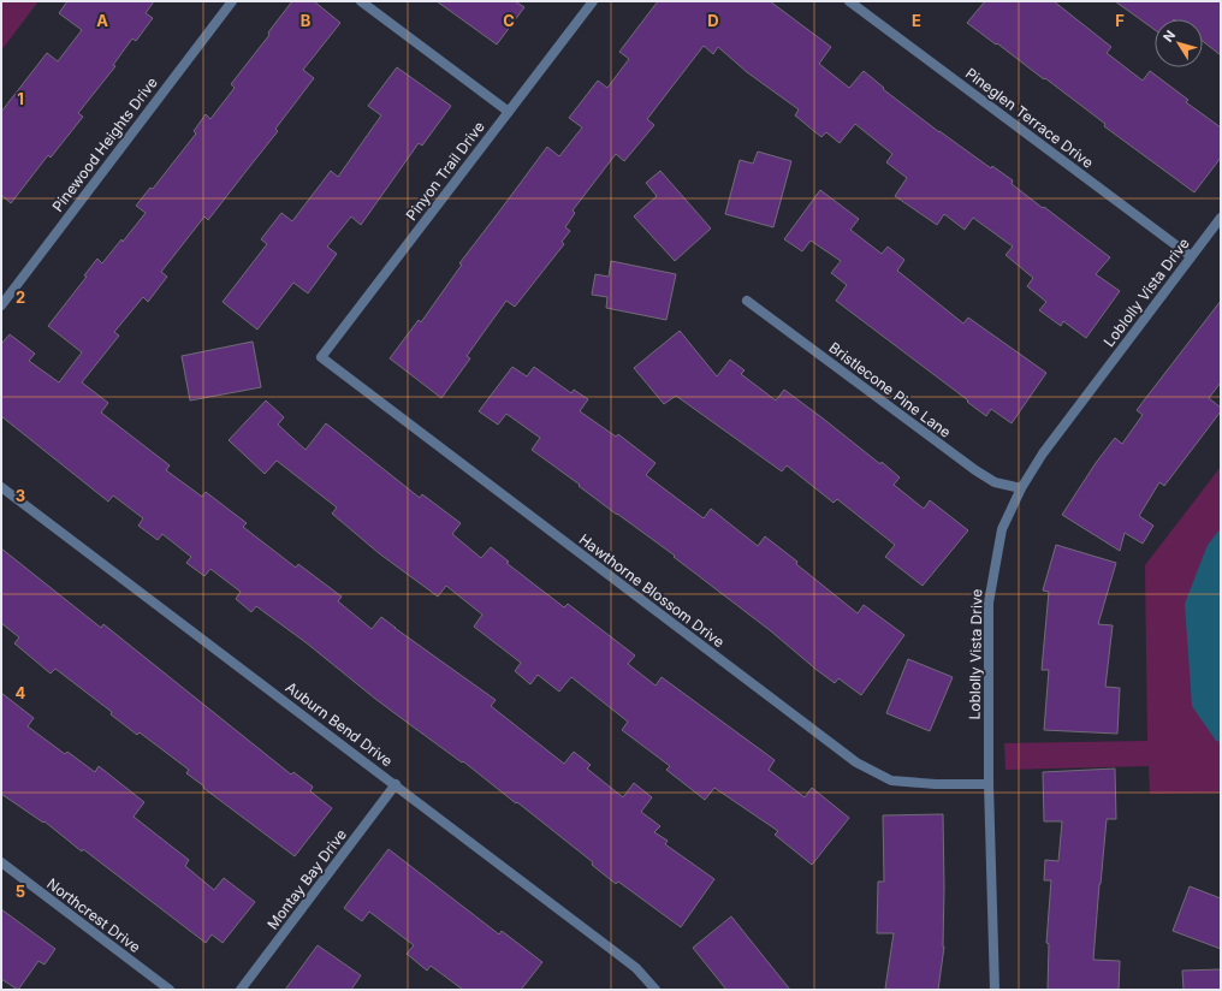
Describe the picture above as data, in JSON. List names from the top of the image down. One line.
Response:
{"streets":{"street":["Pineglen Terrace Drive","Pinewood Heights Drive","Pinyon Trail Drive","Loblolly Vista Drive","Bristlecone Pine Lane","Hawthorne Blossom Drive","Auburn Bend Drive","Montay Bay Drive","Northcrest Drive"]},"crossings":[["Pineglen Terrace Drive","Loblolly Vista Drive"],["Pinyon Trail Drive","Hawthorne Blossom Drive"],["Loblolly Vista Drive","Bristlecone Pine Lane"],["Loblolly Vista Drive","Hawthorne Blossom Drive"],["Auburn Bend Drive","Montay Bay Drive"]],"north":"top left","grid":{"columns":["A","B","C","D","E","F"],"rows":["1","2","3","4","5"]}}
